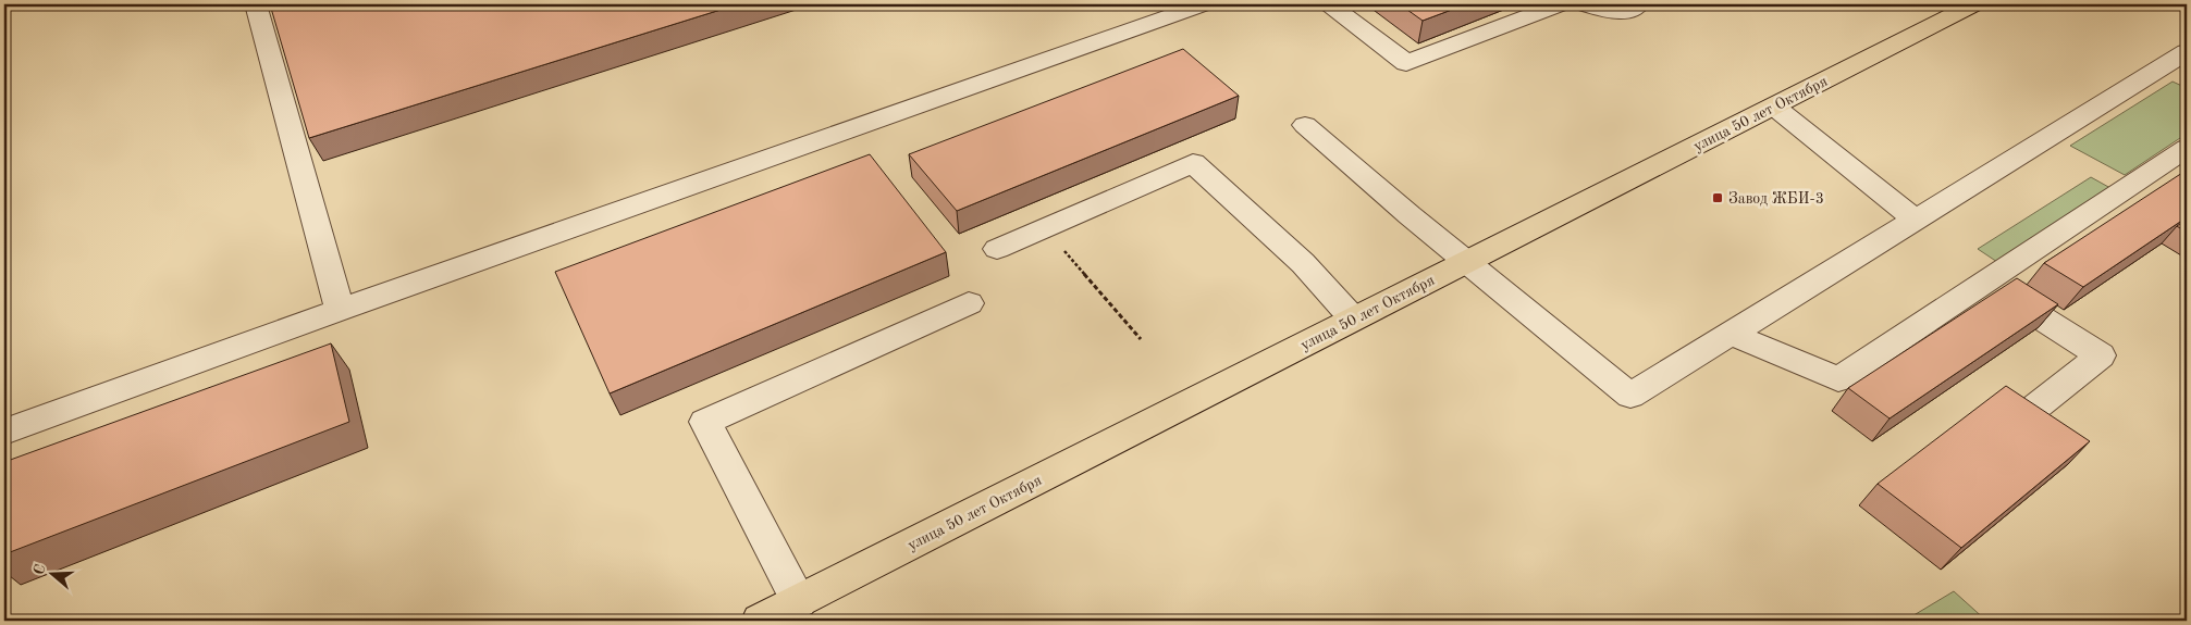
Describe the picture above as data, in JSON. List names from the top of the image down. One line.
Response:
{"streets":{"main road":["улица 50 лет Октября"]},"places":{"transit":["Завод ЖБИ-3"]},"north":"left"}
